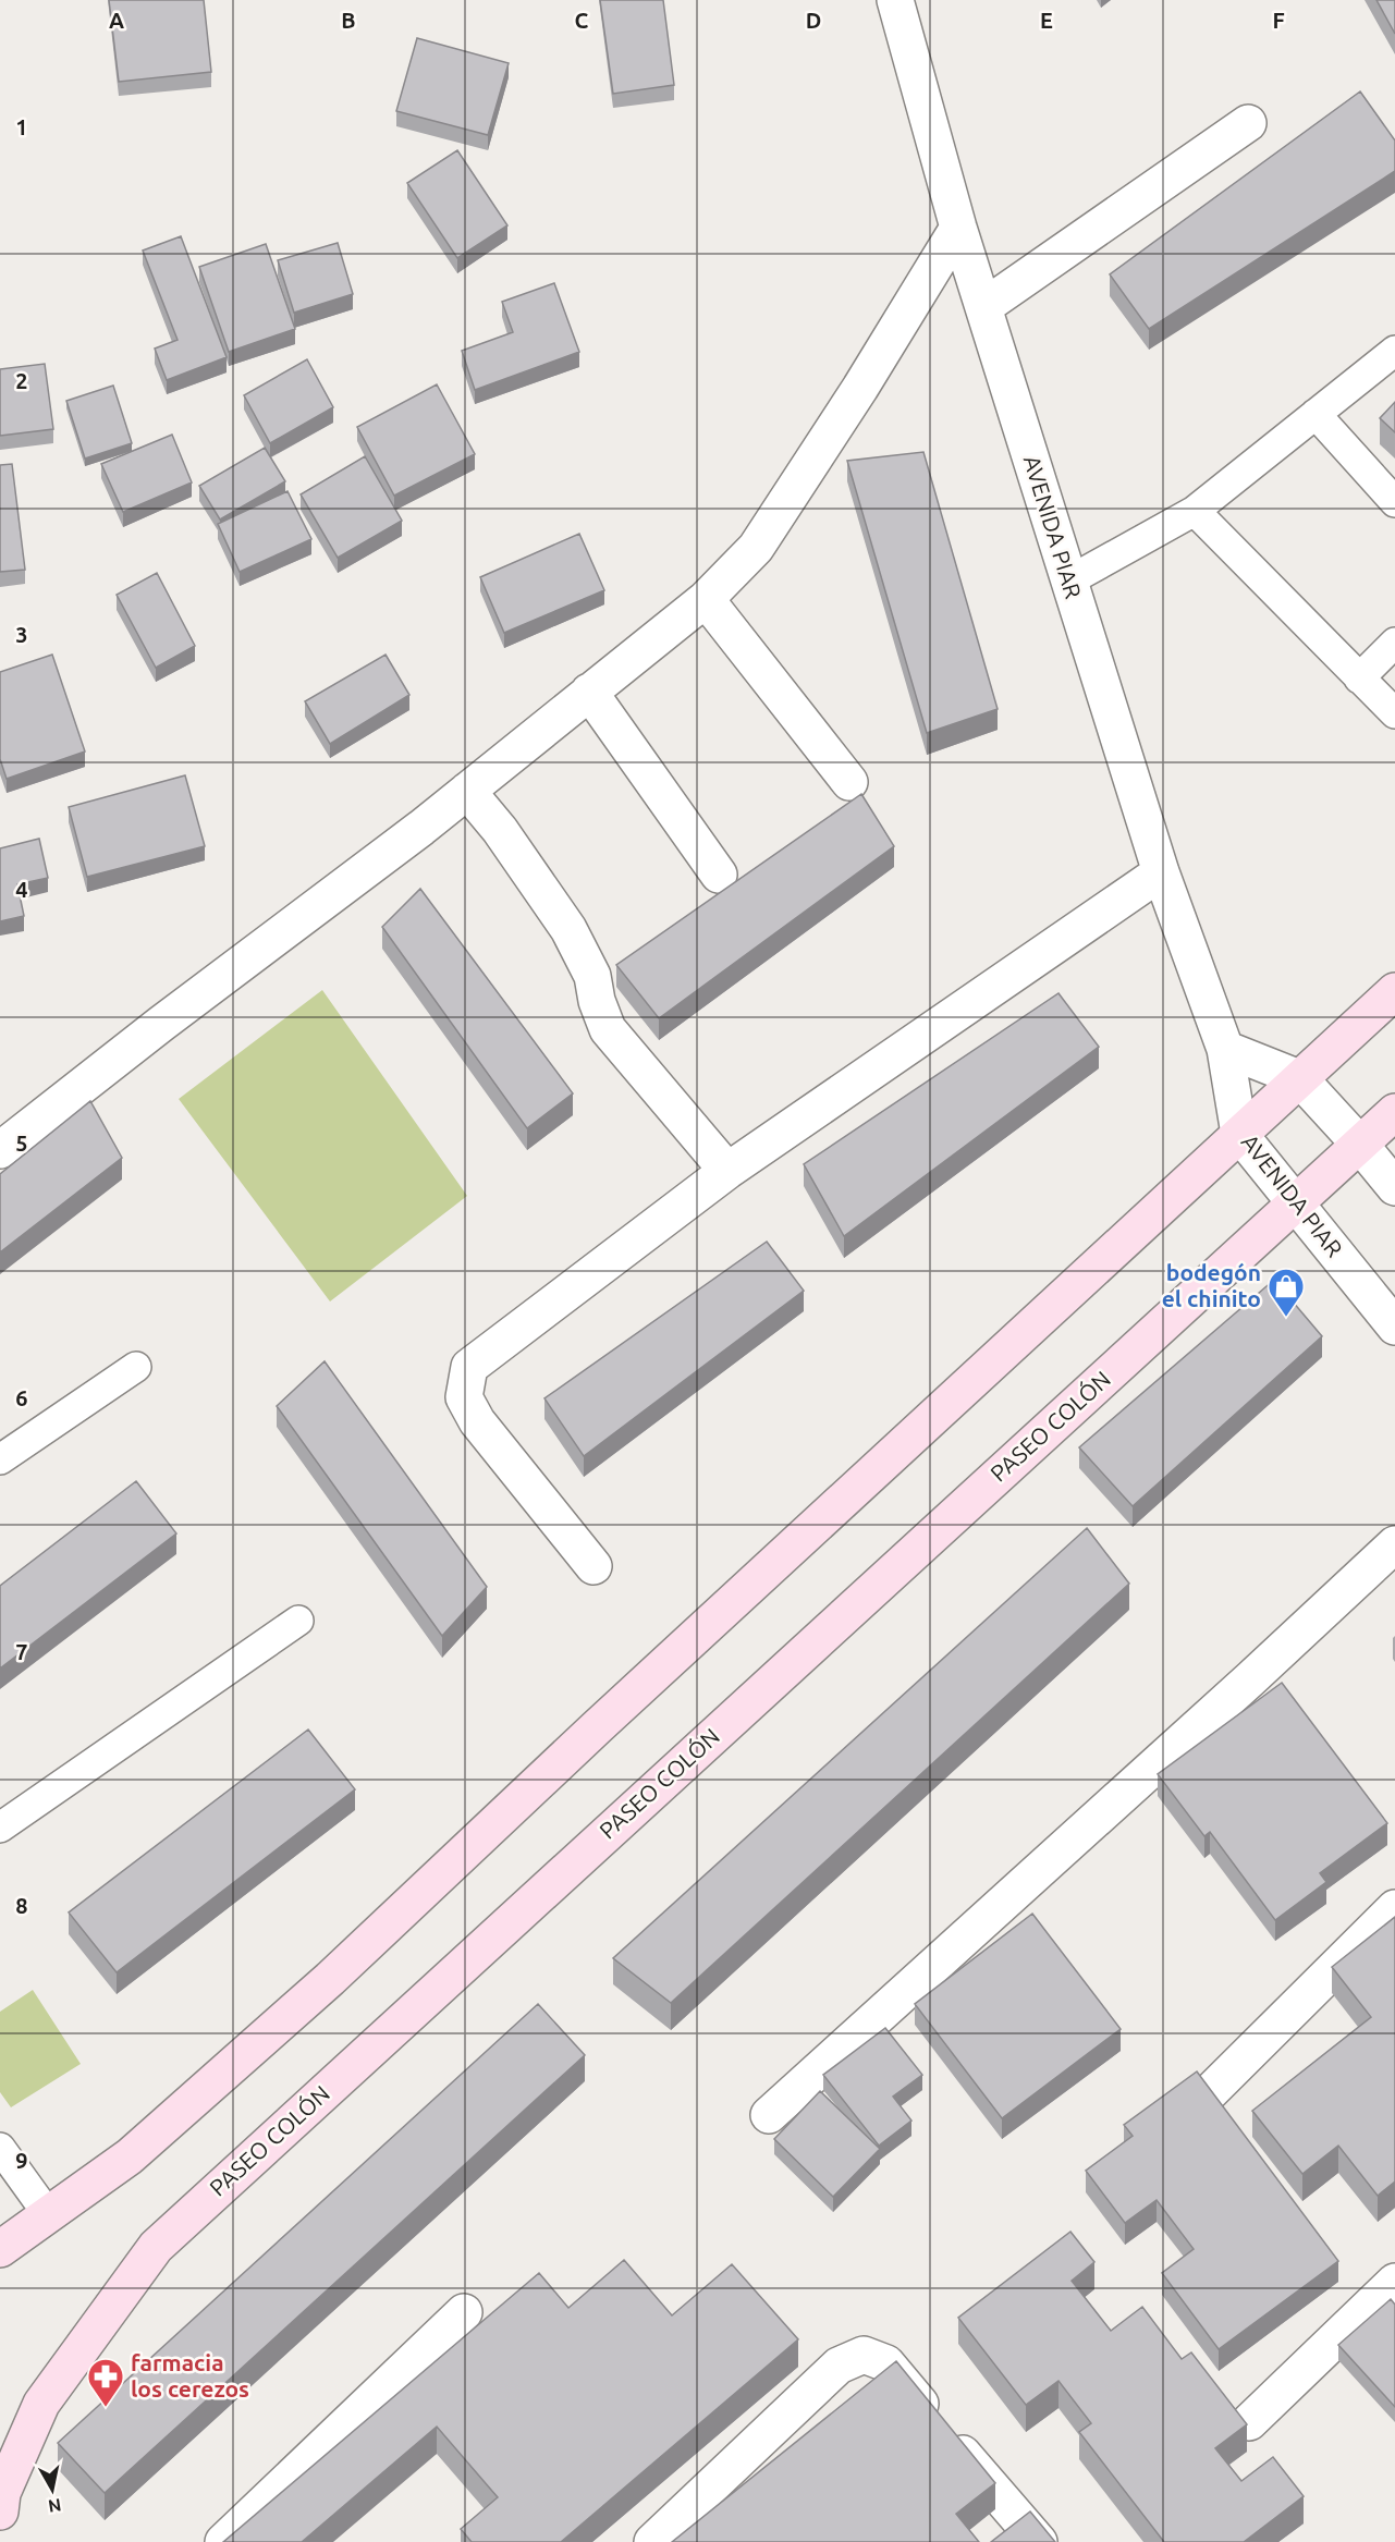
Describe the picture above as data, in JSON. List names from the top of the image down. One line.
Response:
{"streets":{"main road":["PASEO COLÓN"],"street":["AVENIDA PIAR"]},"crossings":[["AVENIDA PIAR","PASEO COLÓN"]],"places":{"shop":["bodegón el chinito"],"pharmacy":["farmacia los cerezos"]},"north":"bottom","grid":{"columns":["A","B","C","D","E","F"],"rows":["1","2","3","4","5","6","7","8","9"]}}
